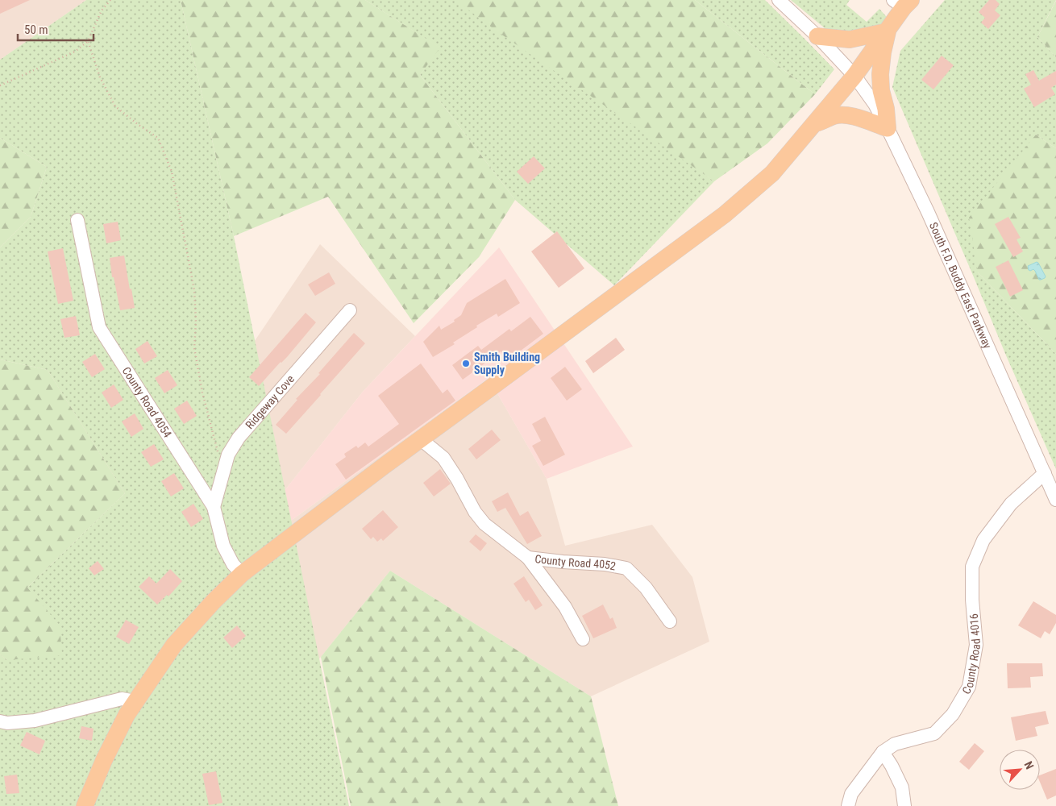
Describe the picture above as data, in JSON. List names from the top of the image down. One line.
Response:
{"streets":{"street":["South F.D. Buddy East Parkway","County Road 4054","Ridgeway Cove","County Road 4052","County Road 4016"]},"crossings":[["South F.D. Buddy East Parkway","County Road 4016"],["County Road 4054","Ridgeway Cove"]],"places":["Smith Building Supply"],"scale_bar":"50 m","north":"top right"}
